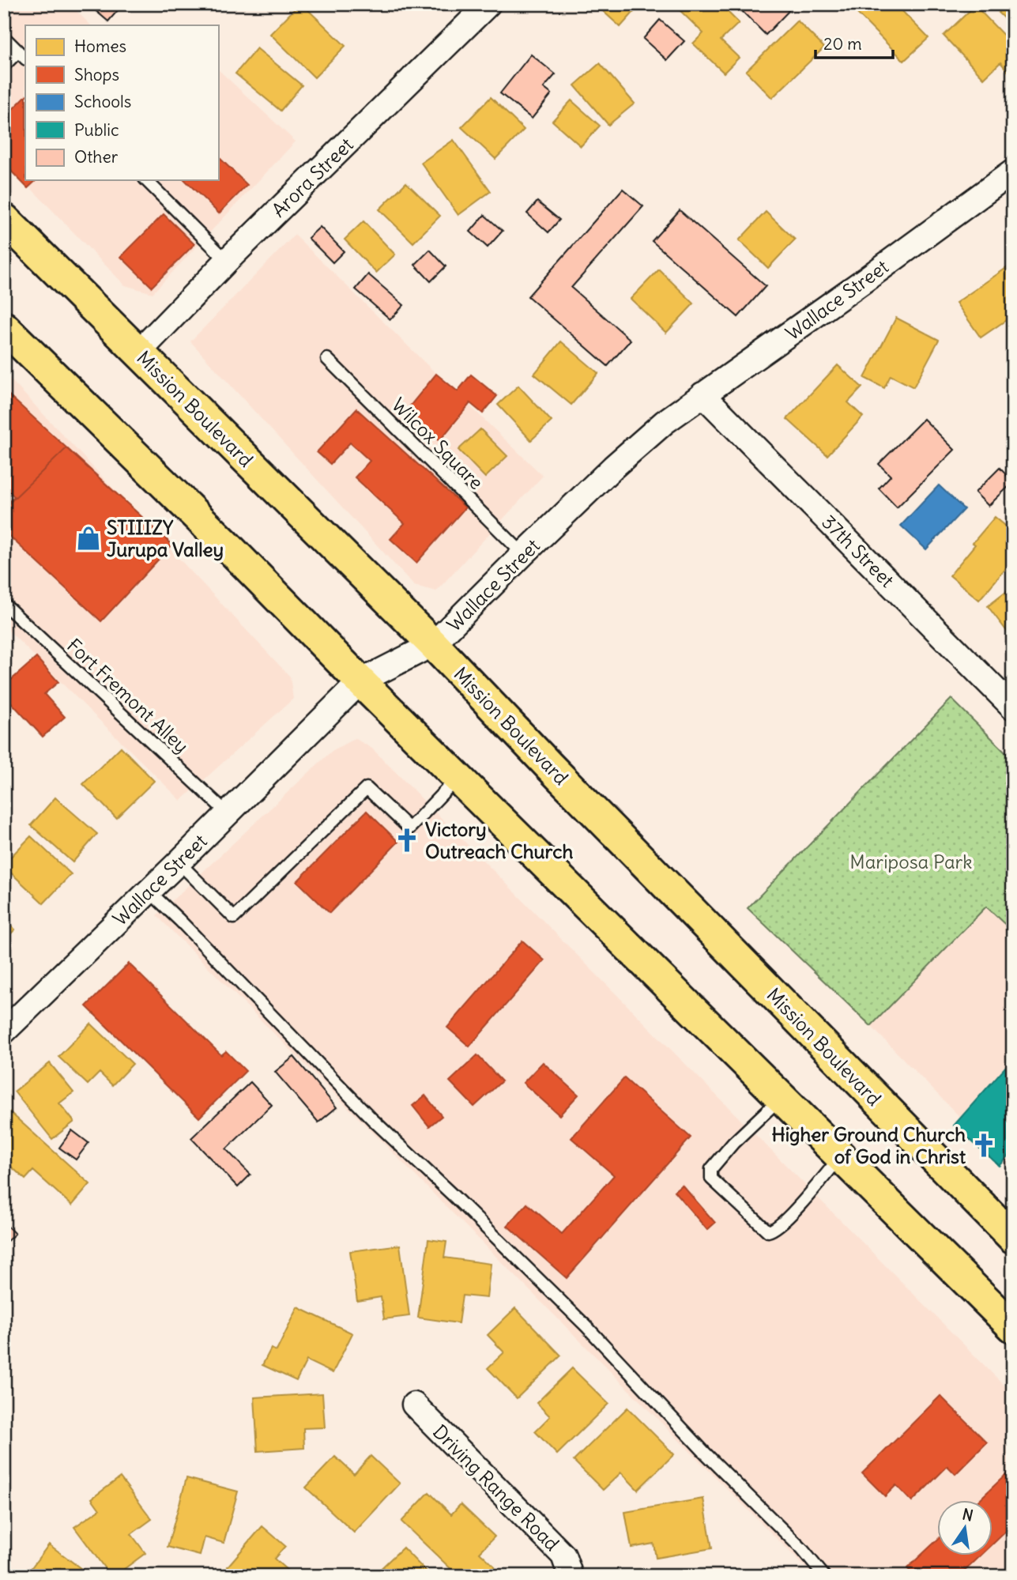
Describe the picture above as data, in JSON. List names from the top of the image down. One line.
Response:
{"streets":{"main road":["Mission Boulevard"],"street":["Arora Street","Wallace Street","37th Street","Driving Range Road"],"lane":["Wilcox Square","Fort Fremont Alley"]},"crossings":[["Arora Street","Mission Boulevard"],["Wallace Street","Mission Boulevard"],["Wallace Street","Wilcox Square"],["Wallace Street","37th Street"],["Wallace Street","Fort Fremont Alley"]],"parks":["Mariposa Park"],"places":{"shop":["STIIIZY Jurupa Valley"],"church":["Victory Outreach Church","Higher Ground Church of God in Christ"]},"legend":["Homes","Shops","Schools","Public","Other"],"scale_bar":"20 m","north":"top"}
